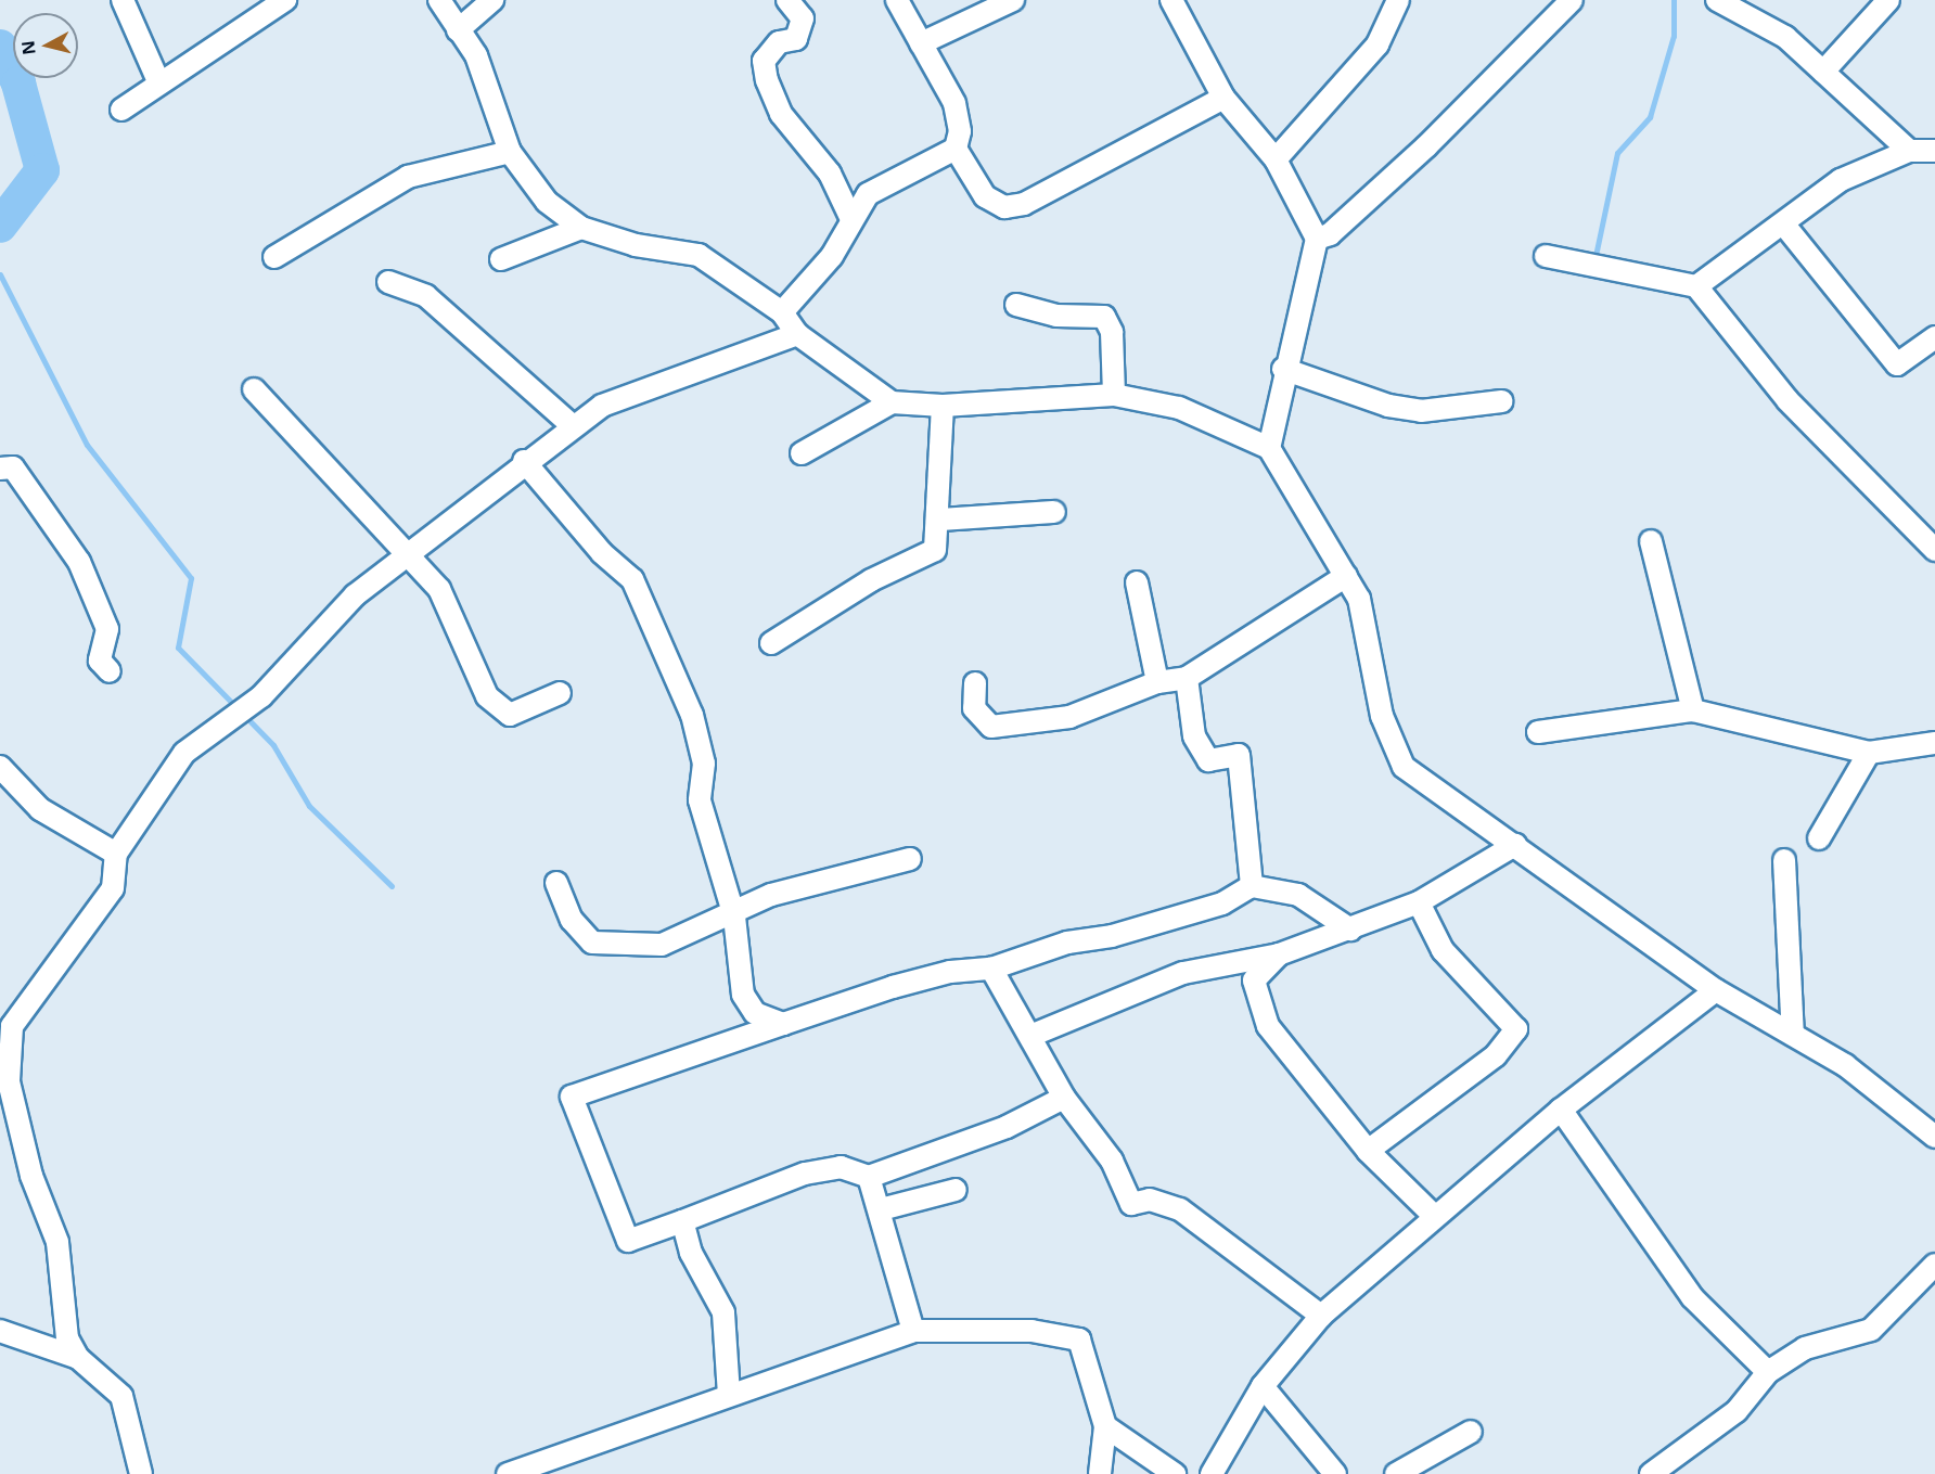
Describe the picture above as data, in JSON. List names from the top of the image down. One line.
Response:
{"north":"left"}
